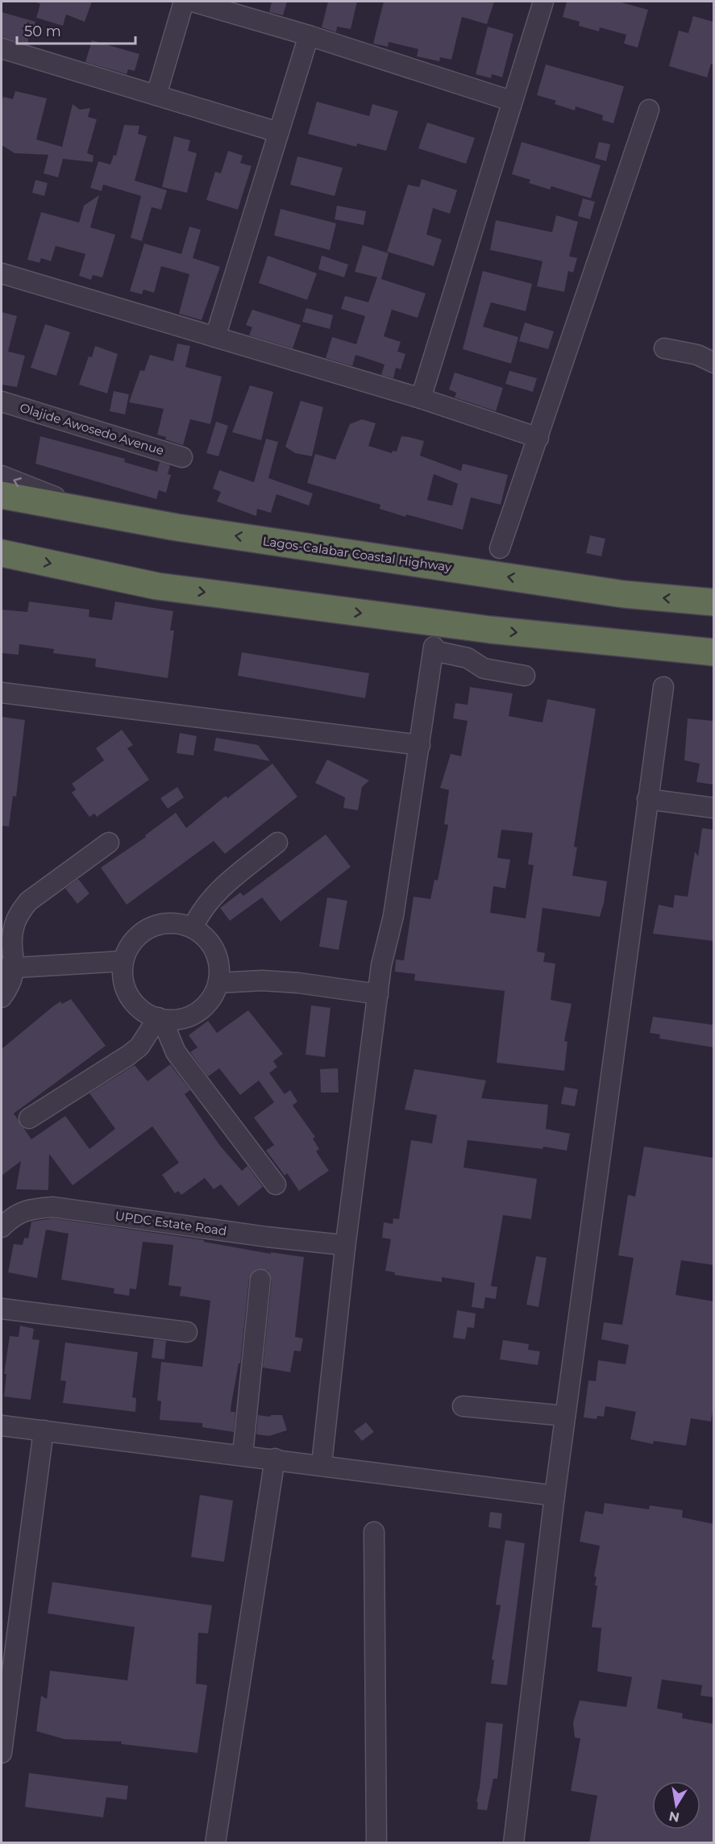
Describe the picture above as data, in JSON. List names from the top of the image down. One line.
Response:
{"streets":{"highway":["Lagos-Calabar Coastal Highway"],"street":["Olajide Awosedo Avenue","UPDC Estate Road"]},"scale_bar":"50 m","north":"bottom"}
